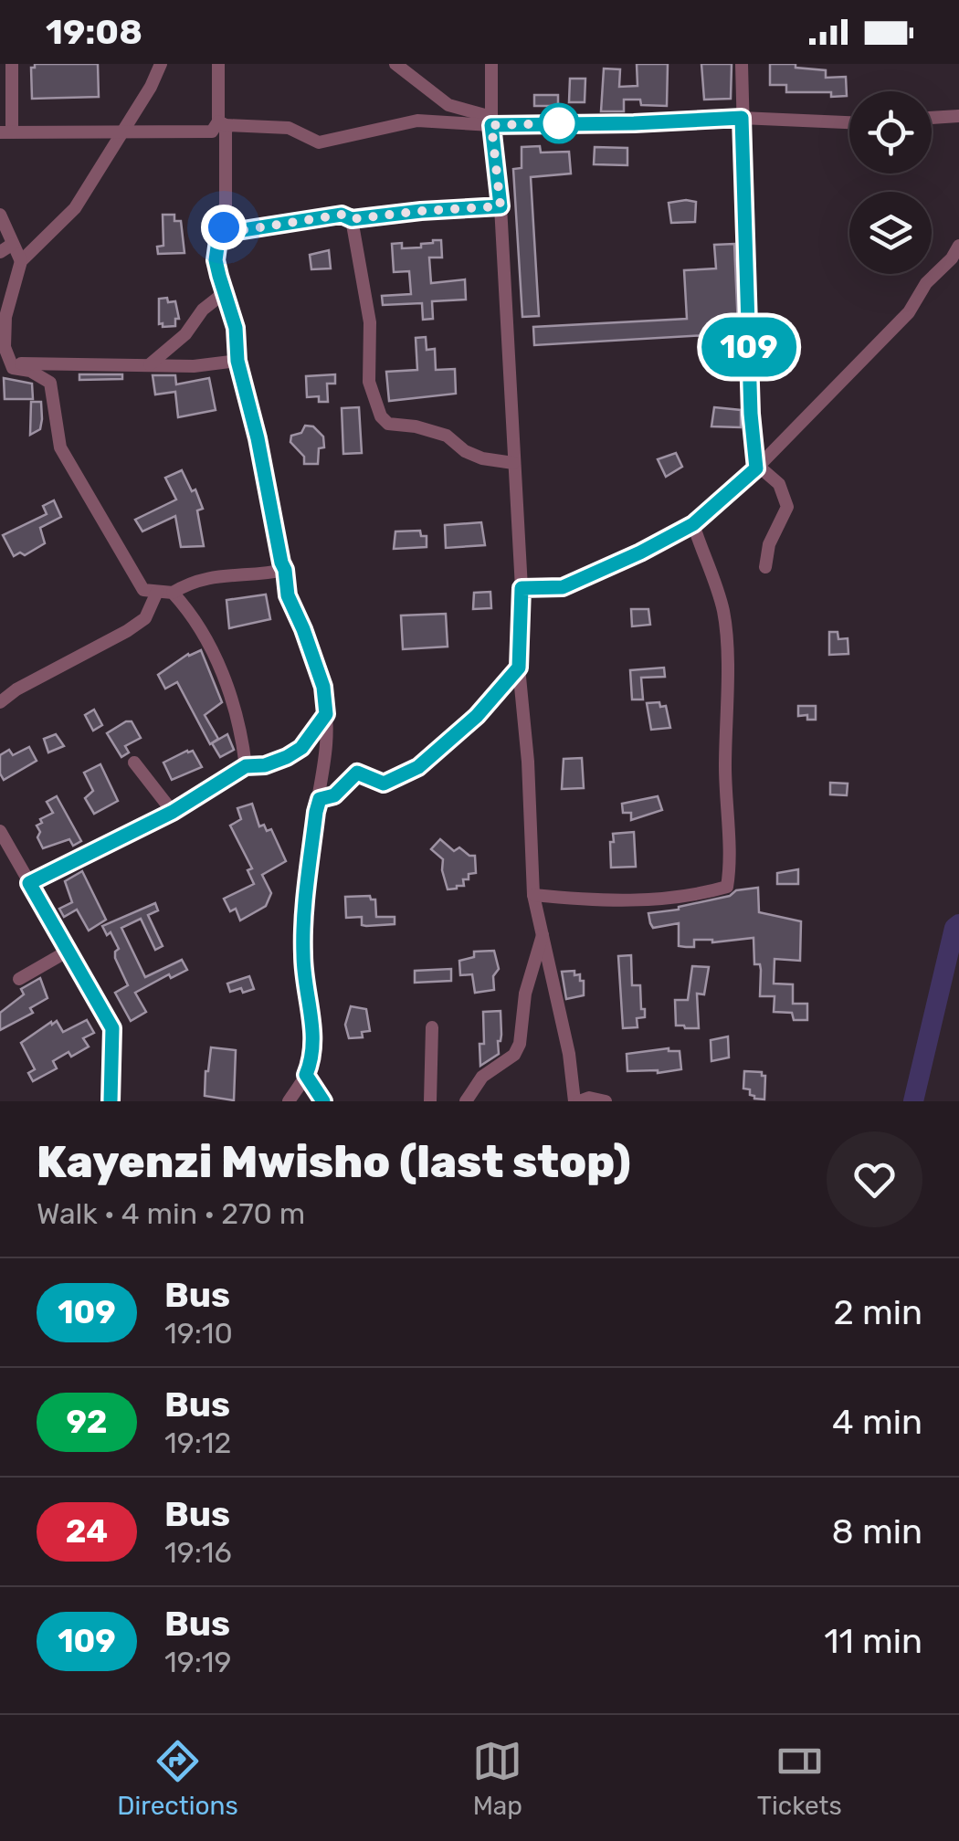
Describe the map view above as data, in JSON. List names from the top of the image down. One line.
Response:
{"lines":["bus line 109"],"page":{"status":"19:08","on_map":"109","heading":["Kayenzi Mwisho (last stop)","Walk · 4 min · 270 m"],"list":[{"mark":"109","name":"Bus","note":"19:10","value":"2 min"},{"mark":"92","name":"Bus","note":"19:12","value":"4 min"},{"mark":"24","name":"Bus","note":"19:16","value":"8 min"},{"mark":"109","name":"Bus","note":"19:19","value":"11 min"}],"tabs":["Directions","Map","Tickets"]}}
